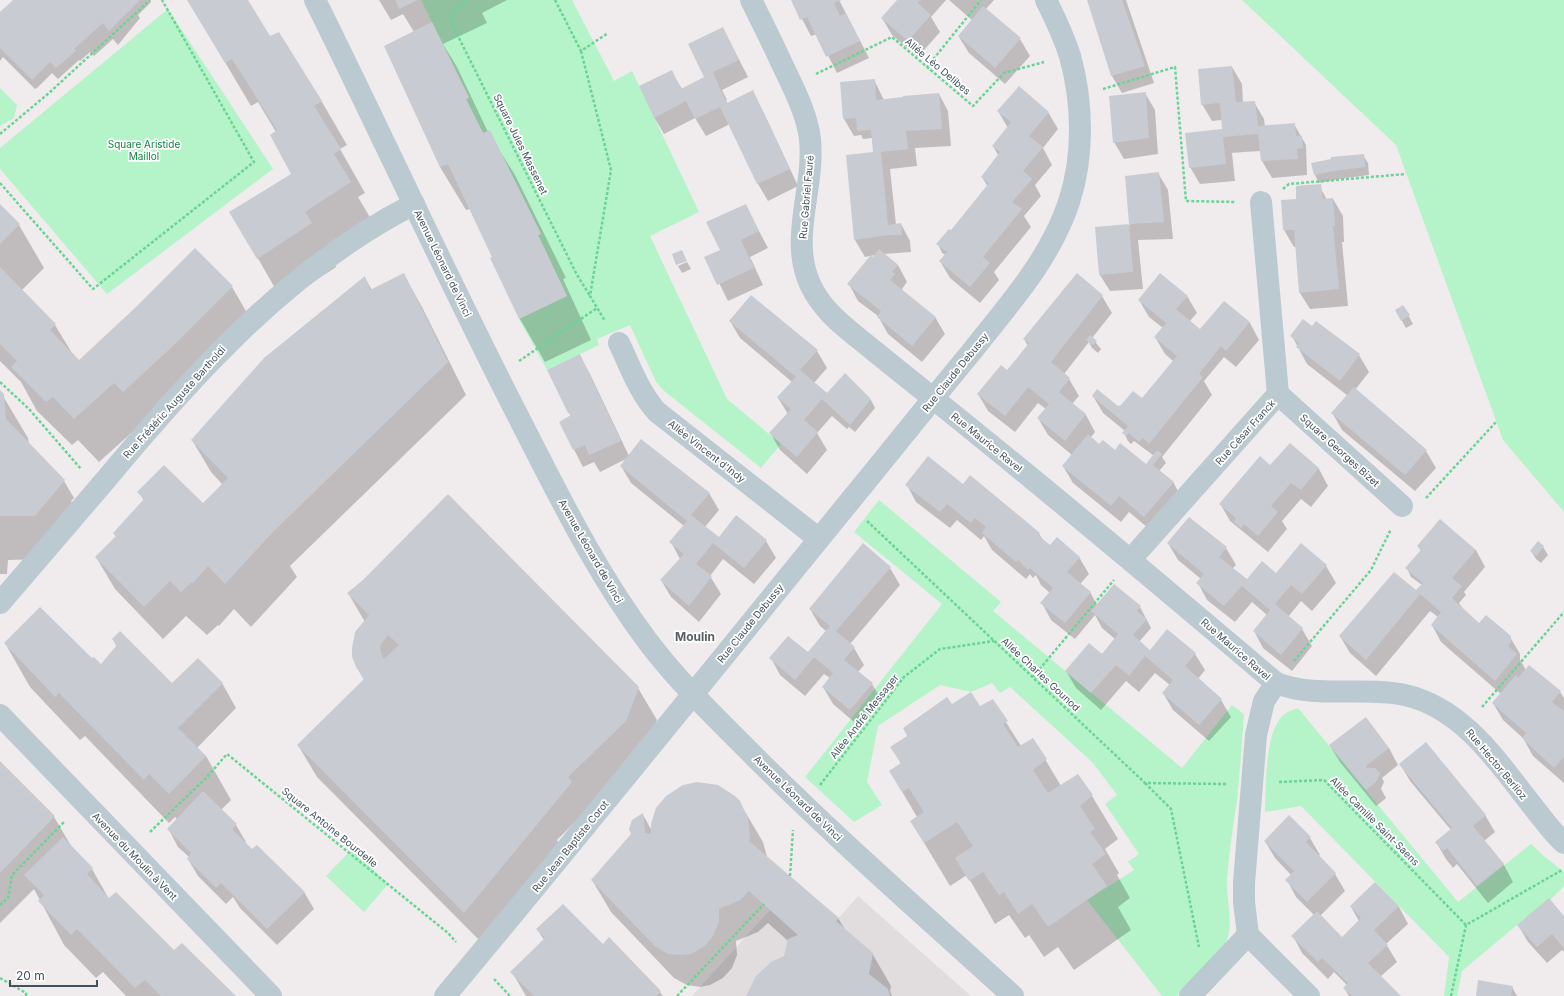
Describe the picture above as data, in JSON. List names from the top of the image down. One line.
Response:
{"streets":{"street":["Rue Gabriel Fauré","Avenue Léonard de Vinci","Rue Claude Debussy","Rue Frédéric Auguste Bartholdi","Rue César Franck","Rue Maurice Ravel","Square Georges Bizet","Allée Vincent d'Indy","Rue Hector Berlioz","Rue Jean Baptiste Corot","Avenue du Moulin à Vent"],"path":["Allée Léo Delibes","Square Jules Massenet","Allée Charles Gounod","Allée André Messager","Allée Camille Saint-Saens","Square Antoine Bourdelle"]},"crossings":[["Allée Léo Delibes","Rue Gabriel Fauré"],["Allée Léo Delibes","Rue Claude Debussy"],["Square Jules Massenet","Allée Vincent d'Indy"],["Rue Gabriel Fauré","Rue Claude Debussy"],["Rue Gabriel Fauré","Rue Maurice Ravel"],["Avenue Léonard de Vinci","Rue Claude Debussy"],["Avenue Léonard de Vinci","Rue Frédéric Auguste Bartholdi"],["Avenue Léonard de Vinci","Allée André Messager"],["Avenue Léonard de Vinci","Rue Jean Baptiste Corot"],["Rue Claude Debussy","Rue Maurice Ravel"],["Rue Claude Debussy","Allée Vincent d'Indy"],["Rue Claude Debussy","Allée Charles Gounod"],["Rue Claude Debussy","Rue Jean Baptiste Corot"],["Rue César Franck","Rue Maurice Ravel"],["Rue César Franck","Square Georges Bizet"],["Rue Maurice Ravel","Rue Hector Berlioz"],["Rue Maurice Ravel","Allée Camille Saint-Saens"],["Allée Charles Gounod","Allée André Messager"],["Square Antoine Bourdelle","Avenue du Moulin à Vent"]],"districts":["Moulin"],"parks":["Square Aristide Maillol"],"scale_bar":"20 m"}
